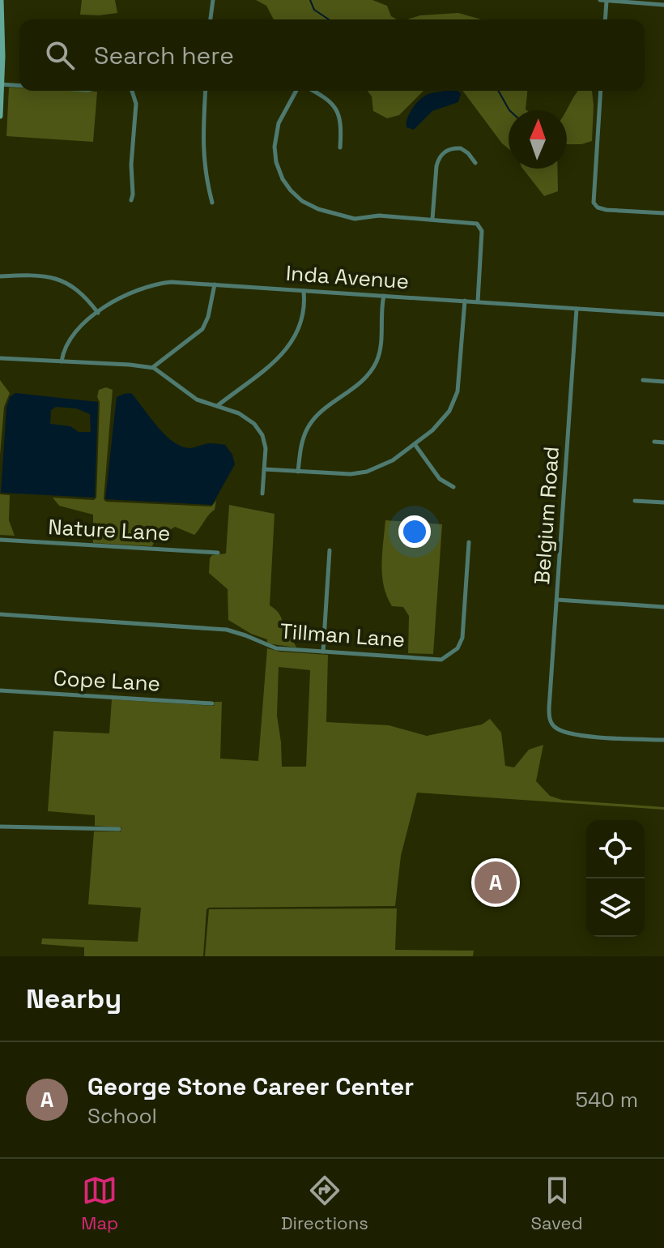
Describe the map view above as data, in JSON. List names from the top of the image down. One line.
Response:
{"streets":{"street":["Inda Avenue","Belgium Road","Nature Lane","Tillman Lane","Cope Lane"]},"crossings":[["Inda Avenue","Belgium Road"]],"north":"top","page":{"search":"Search here","pins":"A","heading":"Nearby","list":[{"mark":"A","name":"George Stone Career Center","note":"School","value":"540 m"}],"nav":["Map","Directions","Saved"]}}
